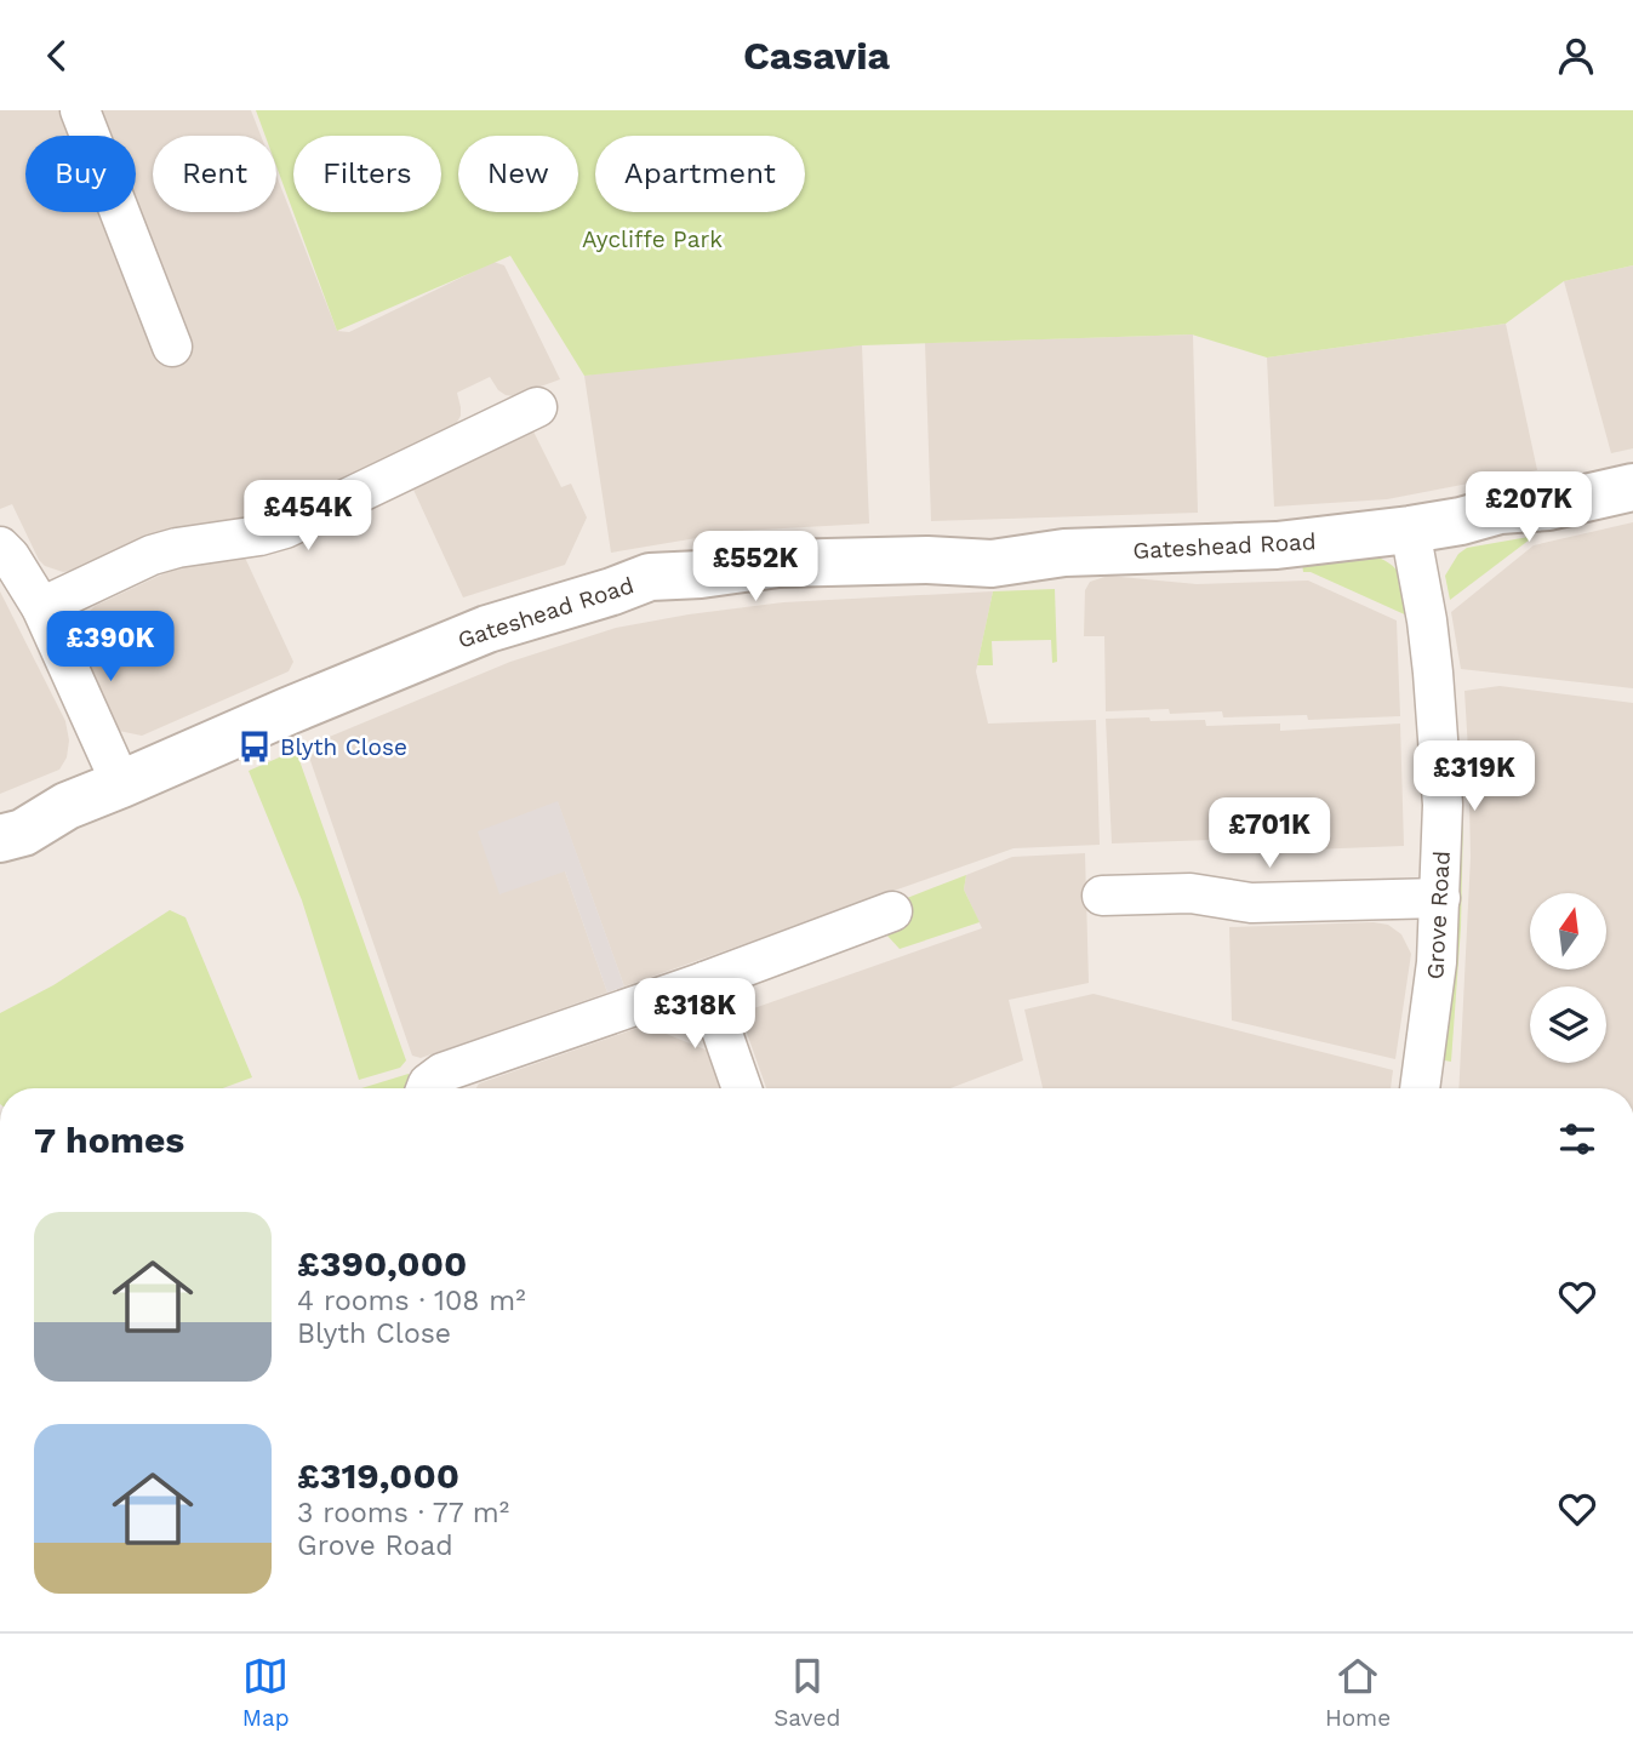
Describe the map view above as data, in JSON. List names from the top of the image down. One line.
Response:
{"streets":{"street":["Gateshead Road","Grove Road"]},"crossings":[["Gateshead Road","Grove Road"]],"parks":["Aycliffe Park"],"places":{"bus stop":["Blyth Close"]},"north":"top","page":{"header":"Casavia","chip":["Buy","Rent","Filters","New","Apartment"],"price":["£207K","£454K","£552K","£390K","£319K","£701K","£318K"],"heading":"7 homes","list":[{"name":"£390,000","note":"4 rooms · 108 m² · Blyth Close"},{"name":"£319,000","note":"3 rooms · 77 m² · Grove Road"}],"tabs":["Map","Saved","Home"]}}
